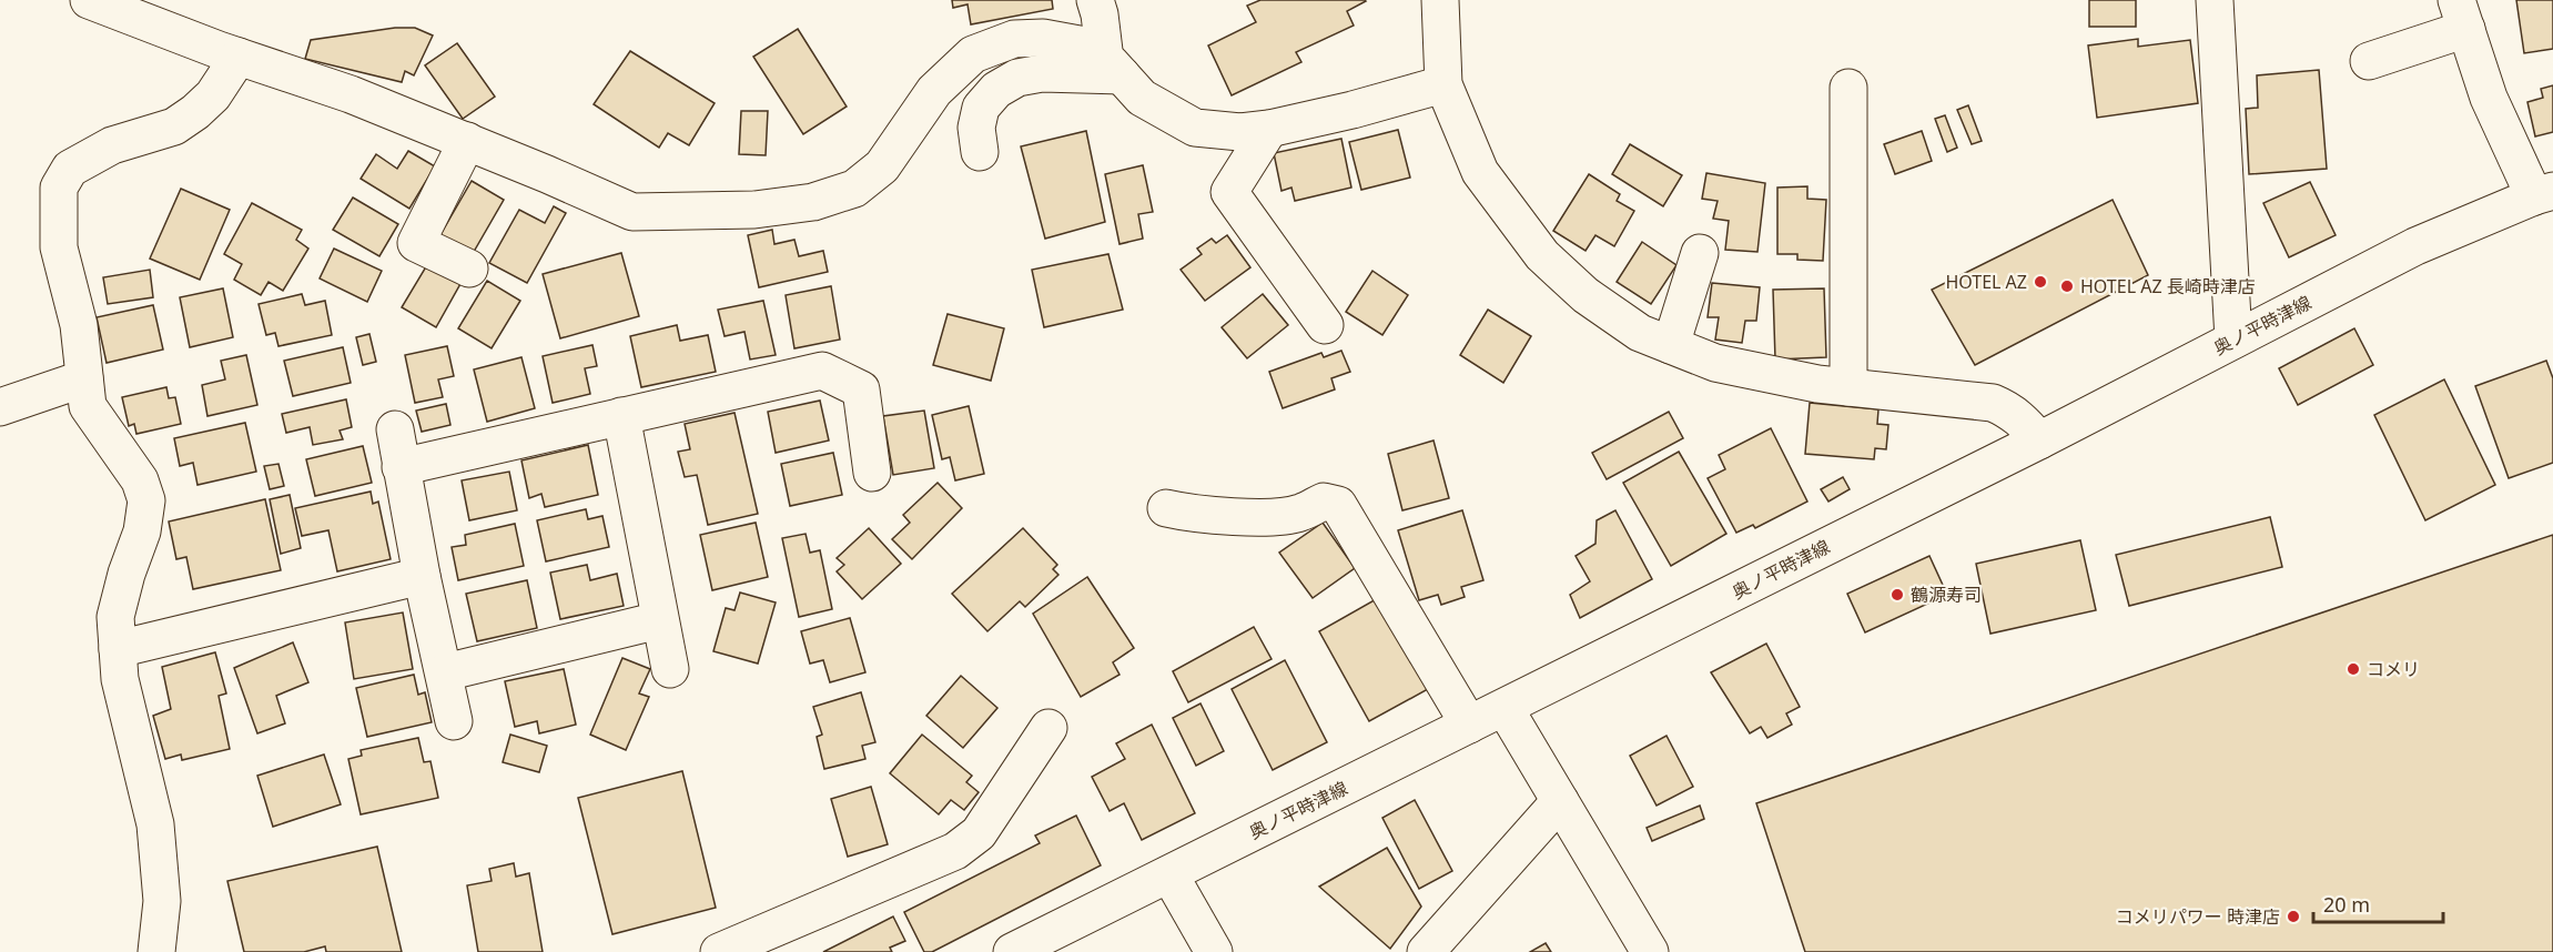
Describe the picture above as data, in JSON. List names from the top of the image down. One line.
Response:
{"streets":{"street":["奥ノ平時津線"]},"places":["HOTEL AZ","HOTEL AZ 長崎時津店","鶴源寿司","コメリ","コメリパワー 時津店"],"scale_bar":"20 m"}
